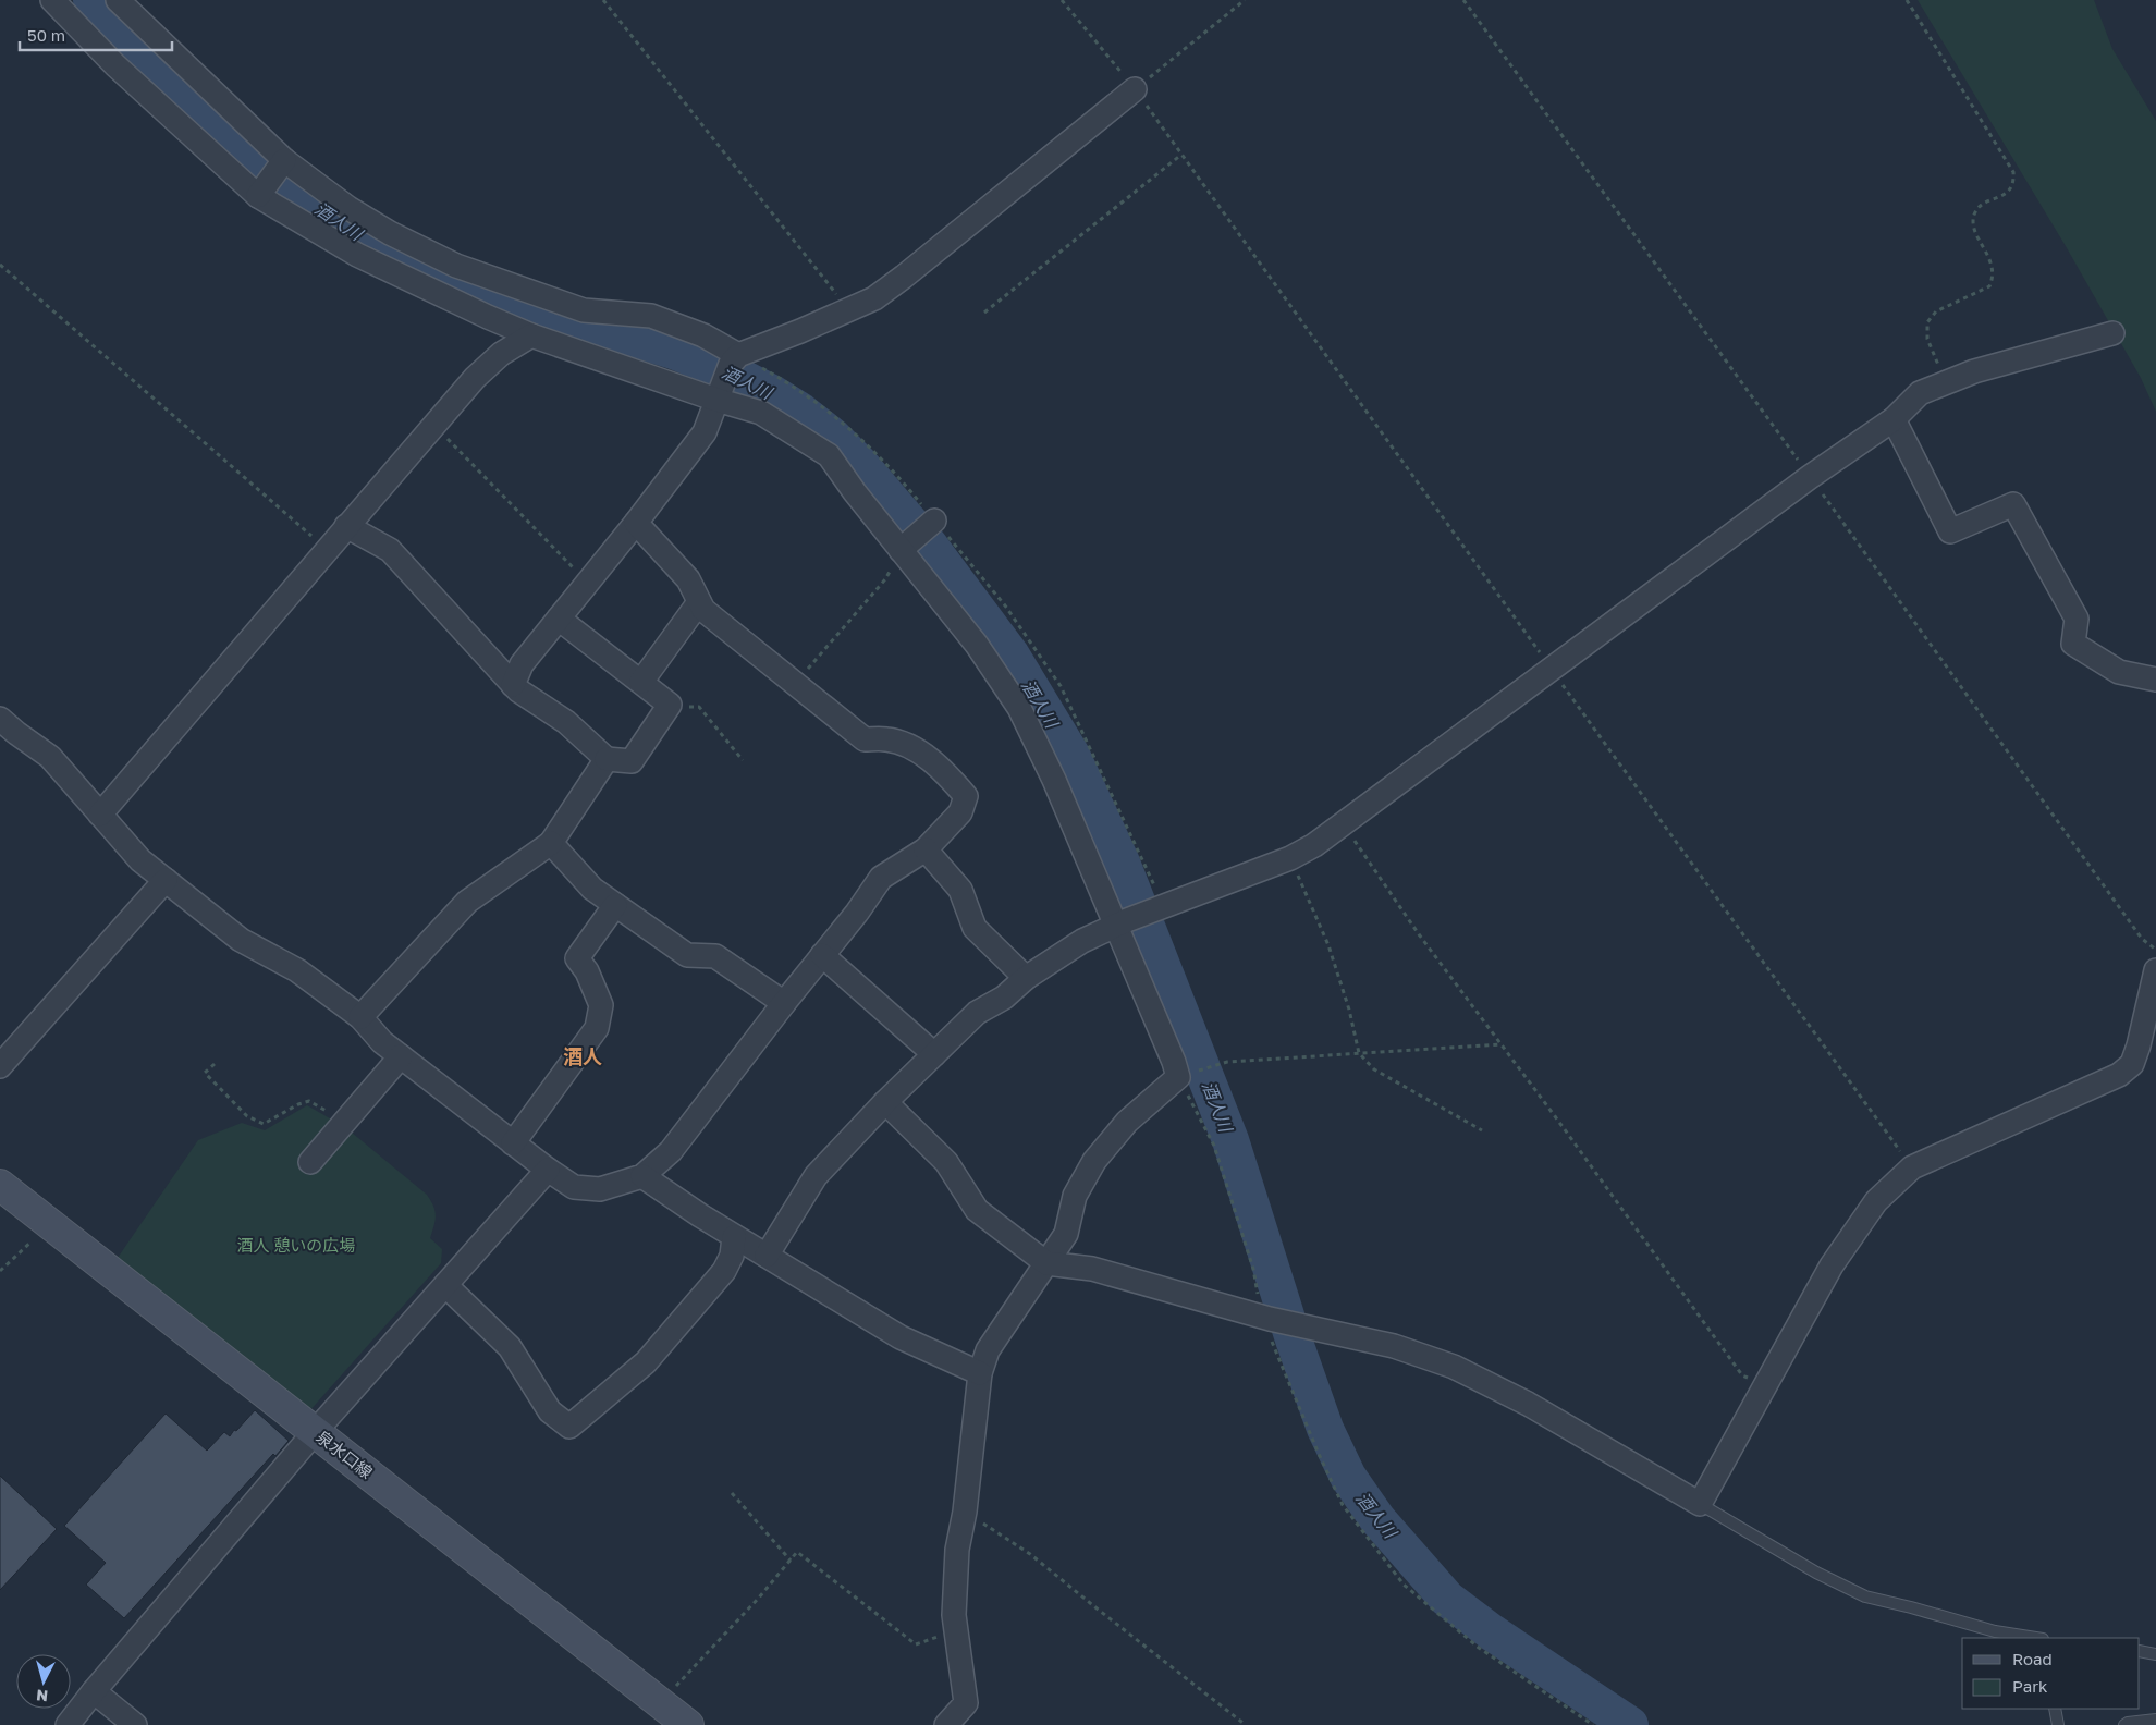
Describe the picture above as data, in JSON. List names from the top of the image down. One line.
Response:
{"streets":{"main road":["泉水口線"]},"districts":["酒人"],"water":["酒人川"],"parks":["酒人 憩いの広場"],"legend":["Road","Park"],"scale_bar":"50 m","north":"bottom"}
